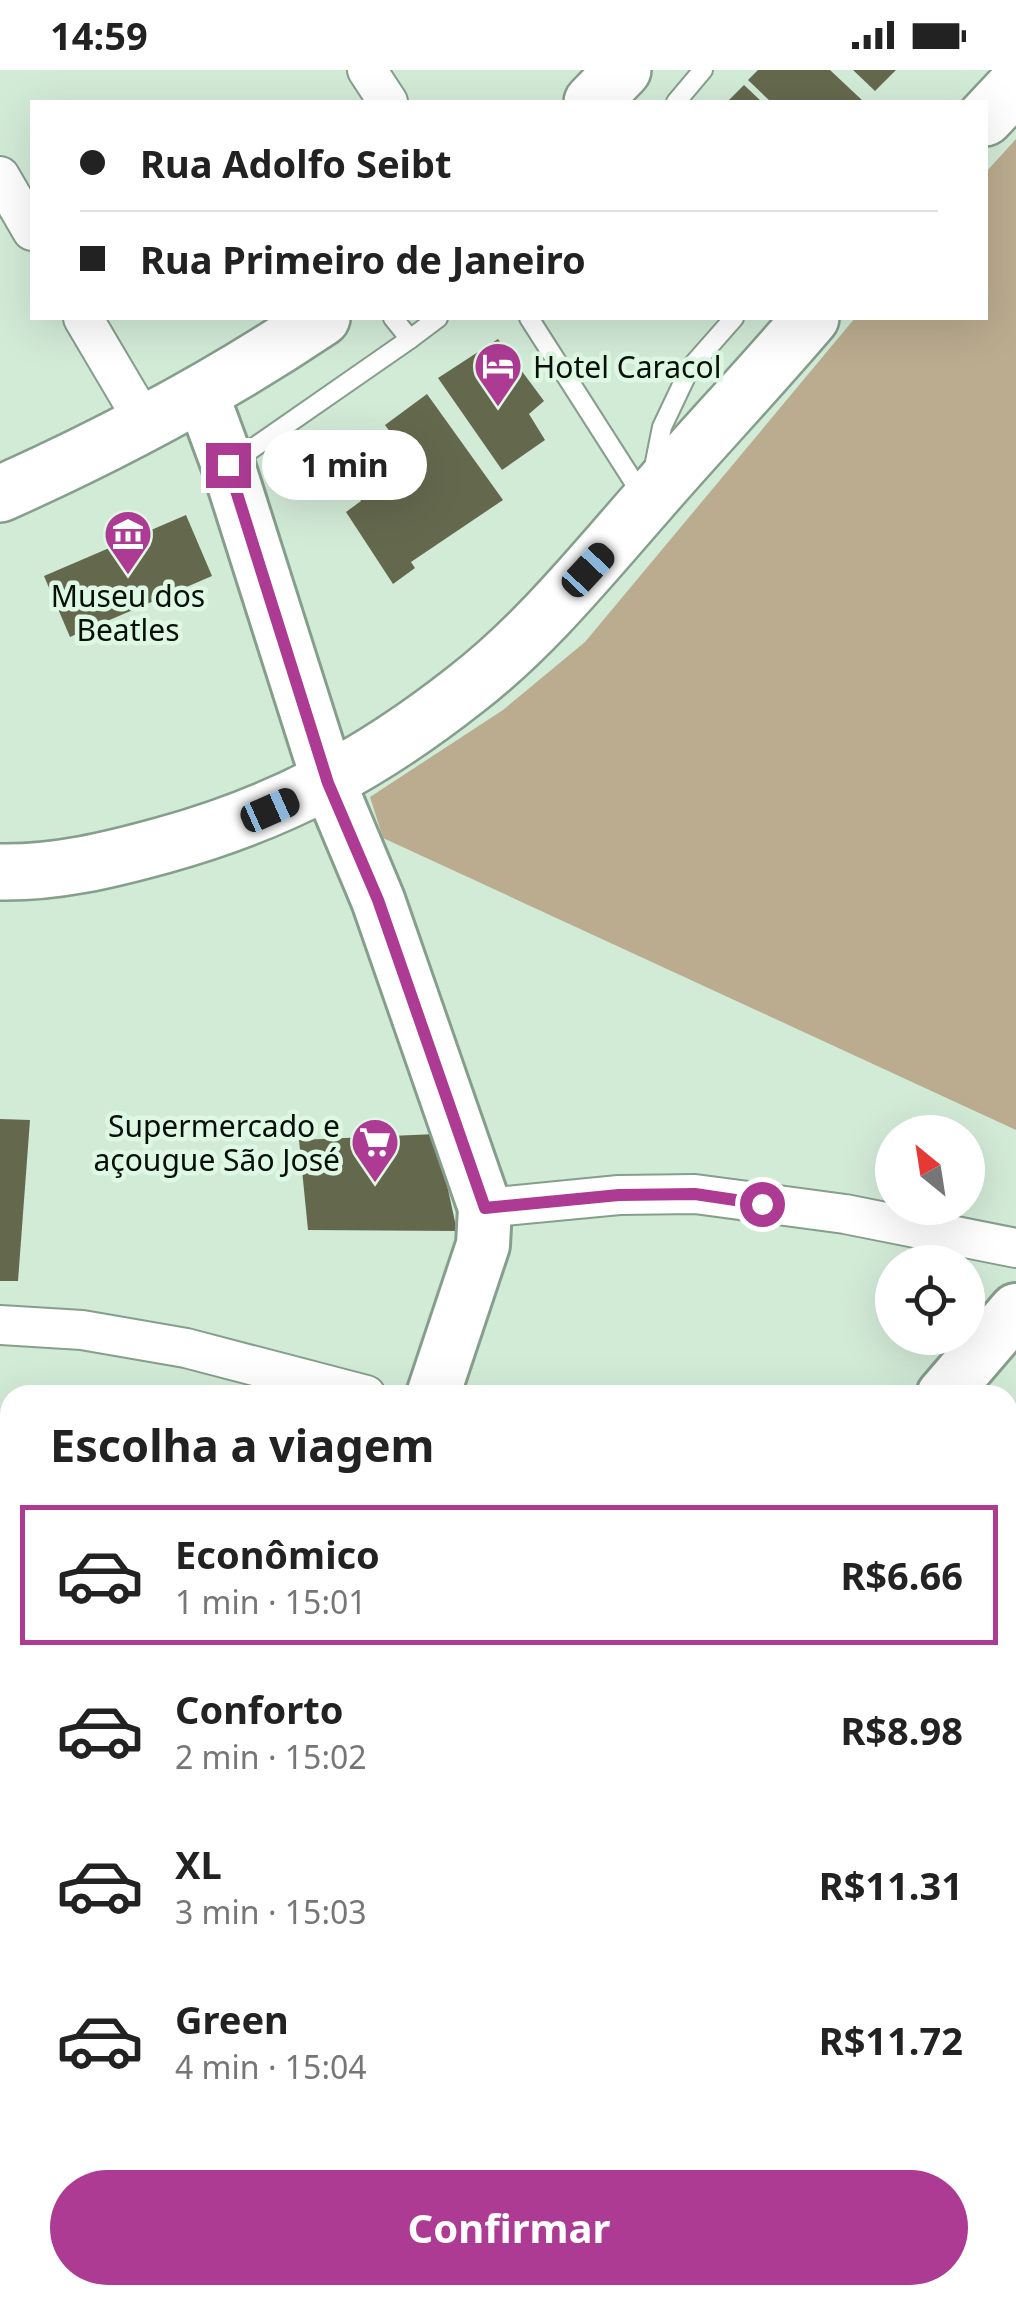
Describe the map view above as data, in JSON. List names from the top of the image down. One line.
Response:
{"places":{"hotel":["Hotel Caracol"],"museum":["Museu dos Beatles"],"supermarket":["Supermercado e açougue São José"]},"north":"top left","page":{"status":"14:59","banner":["Rua Adolfo Seibt","Rua Primeiro de Janeiro"],"bubble":"1 min","heading":"Escolha a viagem","list":[{"name":"Econômico","note":"1 min · 15:01","value":"R$6.66"},{"name":"Conforto","note":"2 min · 15:02","value":"R$8.98"},{"name":"XL","note":"3 min · 15:03","value":"R$11.31"},{"name":"Green","note":"4 min · 15:04","value":"R$11.72"}],"buttons":"Confirmar"}}
